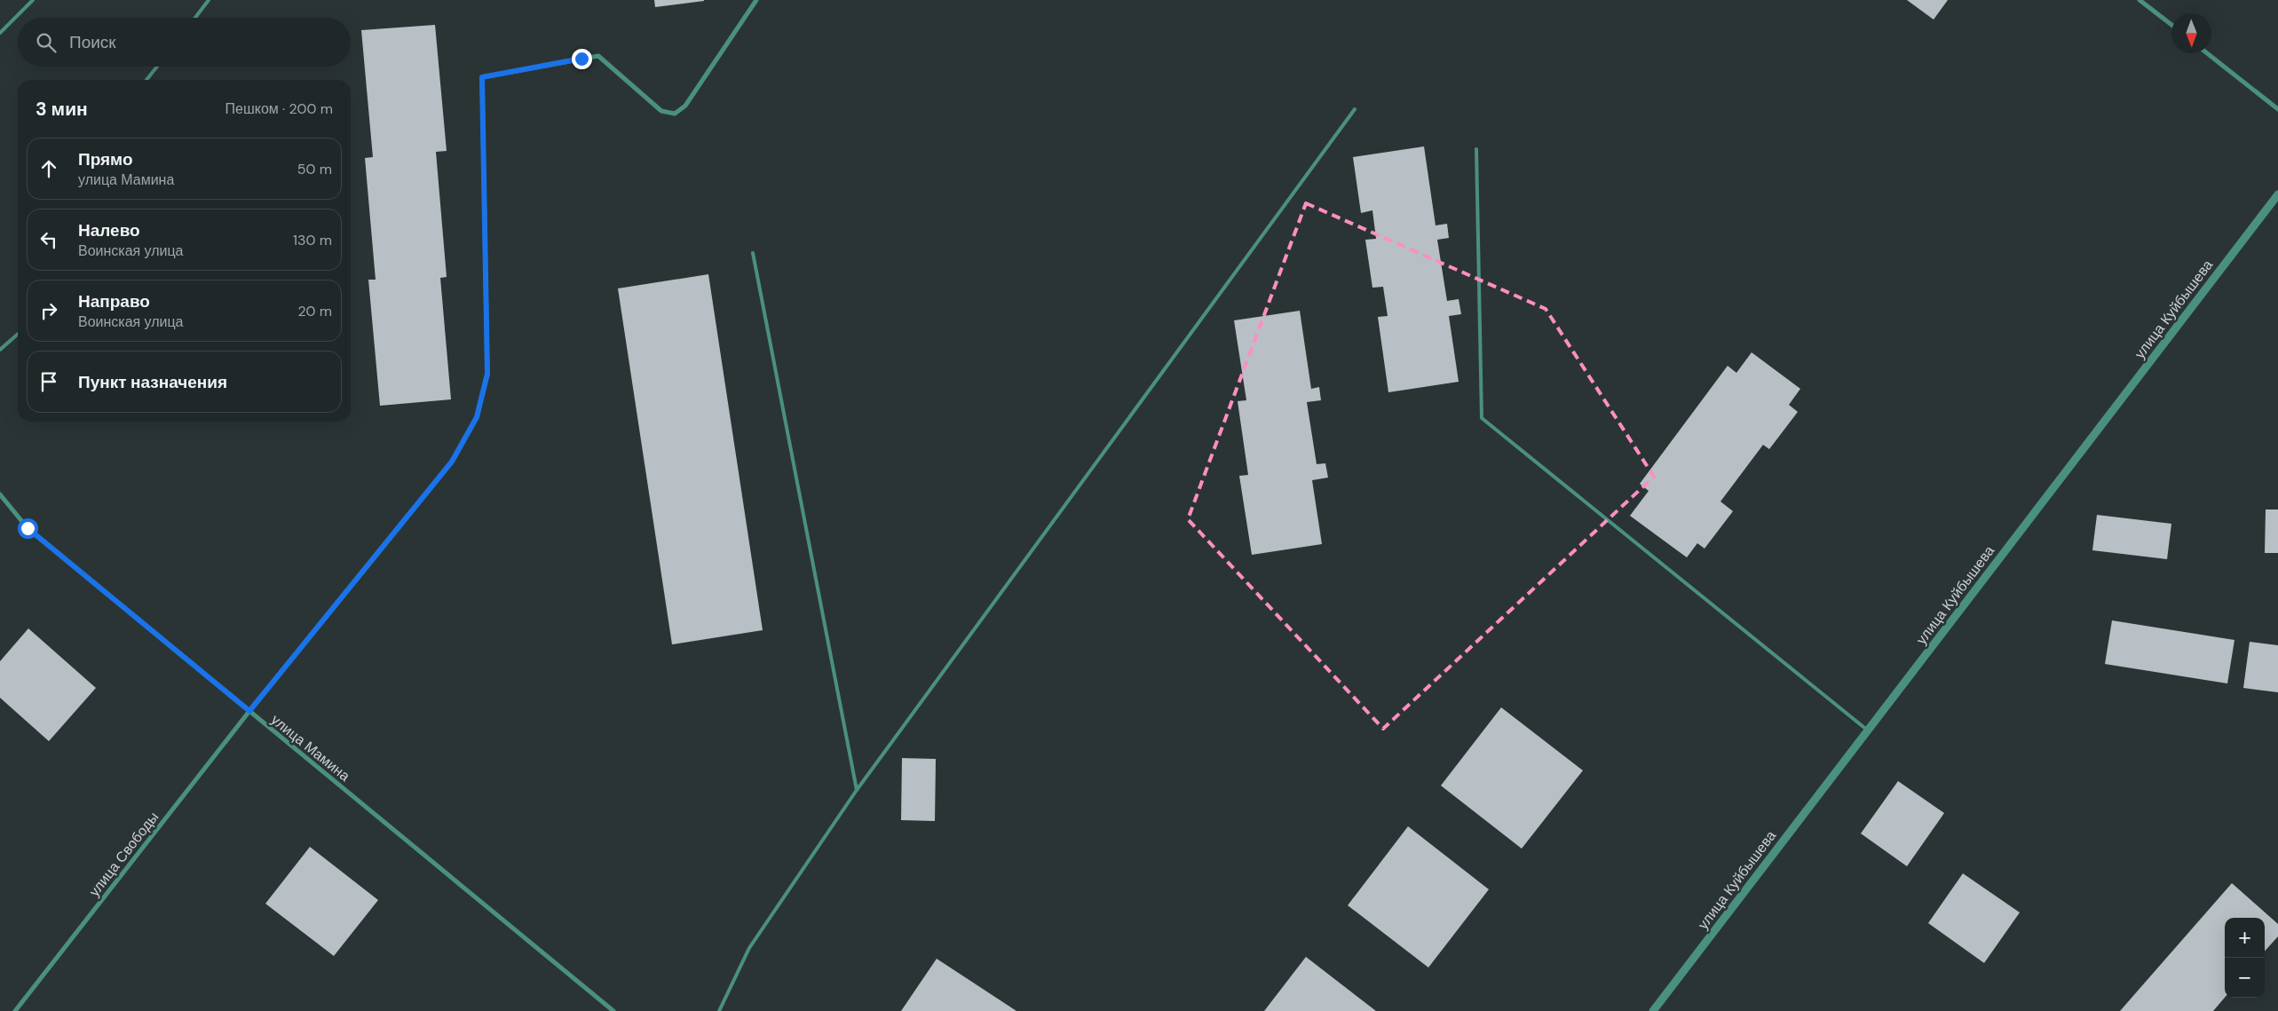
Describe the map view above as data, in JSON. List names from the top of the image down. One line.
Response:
{"streets":{"street":["улица Куйбышева","улица Мамина","улица Свободы"]},"crossings":[["улица Мамина","улица Свободы"]],"north":"bottom","page":{"search":"Поиск","heading":["3 мин","Пешком · 200 m"],"list":[["Прямо","улица Мамина","50 m"],["Налево","Воинская улица","130 m"],["Направо","Воинская улица","20 m"],"Пункт назначения"],"map_buttons":["+","−"]}}
